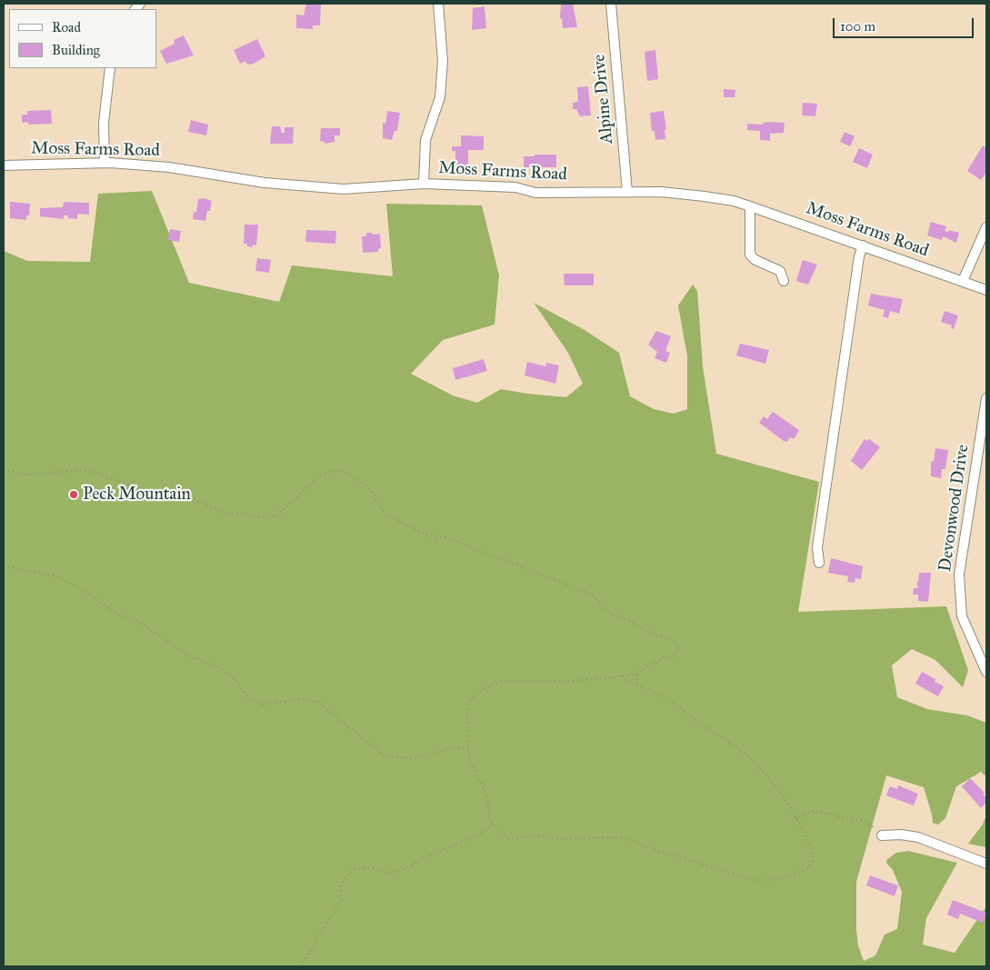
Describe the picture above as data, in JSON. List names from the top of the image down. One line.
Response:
{"streets":{"street":["Alpine Drive","Moss Farms Road","Devonwood Drive"]},"crossings":[["Alpine Drive","Moss Farms Road"]],"places":["Peck Mountain"],"legend":["Road","Building"],"scale_bar":"100 m"}
